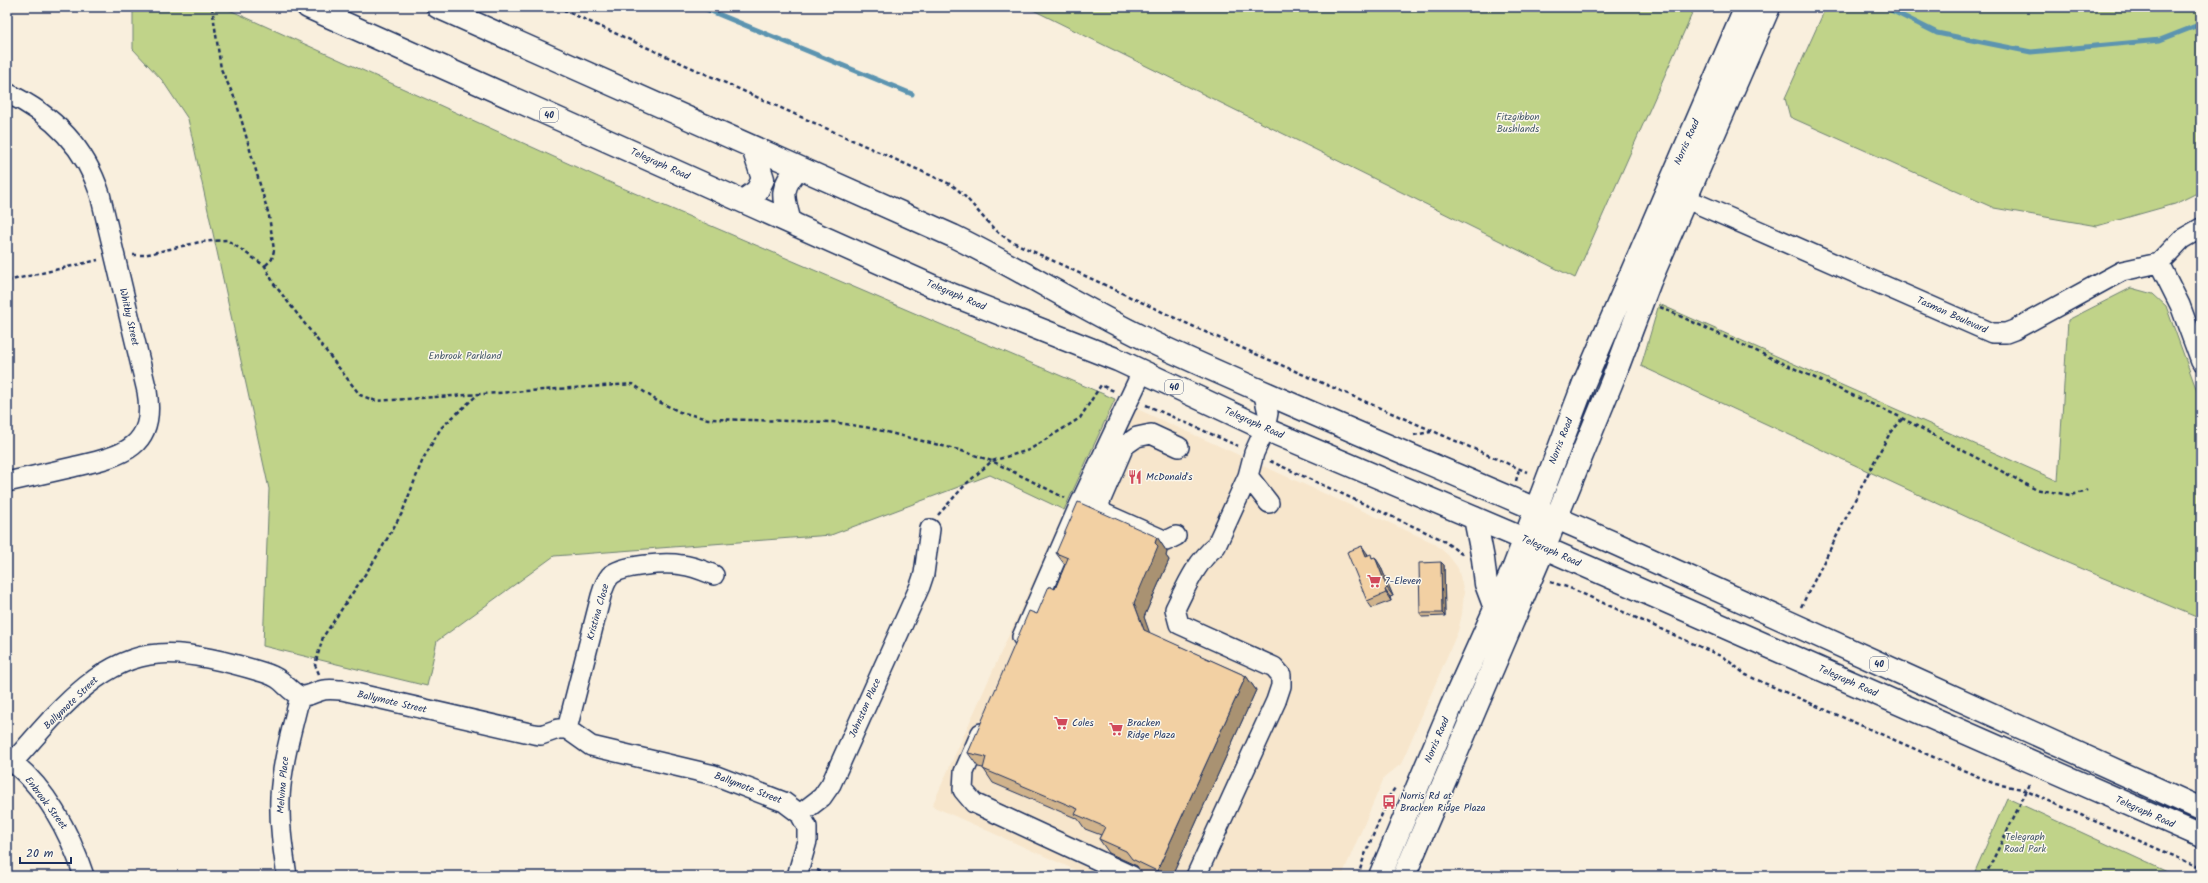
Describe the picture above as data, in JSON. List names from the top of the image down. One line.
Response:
{"streets":{"main road":["40","Norris Road","Telegraph Road"],"street":["Tasman Boulevard","Whitby Street","Kristina Close","Ballymote Street","Johnston Place","Melvina Place","Enbrook Street"]},"crossings":[["40","Norris Road"],["Norris Road","Telegraph Road"],["Norris Road","Tasman Boulevard"],["Kristina Close","Ballymote Street"],["Ballymote Street","Johnston Place"],["Ballymote Street","Melvina Place"],["Ballymote Street","Enbrook Street"]],"parks":["Fitzgibbon Bushlands","Enbrook Parkland","Telegraph Road Park"],"places":{"restaurant":["McDonald's"],"supermarket":["7-Eleven","Coles","Bracken Ridge Plaza"],"bus stop":["Norris Rd at Bracken Ridge Plaza"]},"scale_bar":"20 m"}
